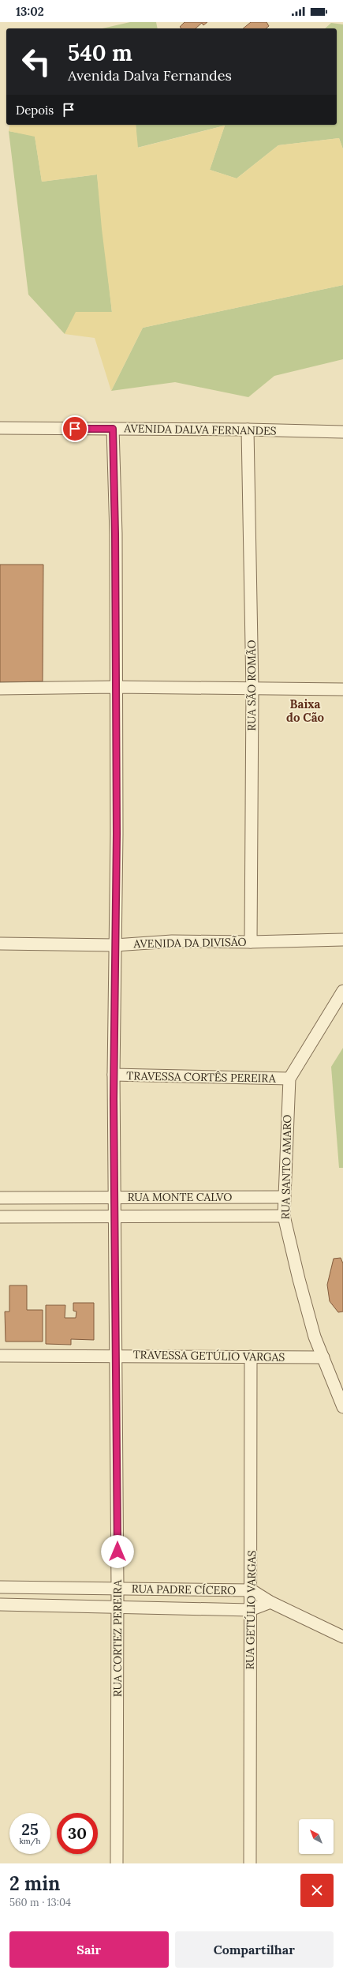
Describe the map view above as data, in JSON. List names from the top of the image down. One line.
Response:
{"streets":{"street":["AVENIDA DALVA FERNANDES","RUA SÃO ROMÃO","AVENIDA DA DIVISÃO","TRAVESSA CORTÊS PEREIRA","RUA SANTO AMARO","RUA MONTE CALVO","TRAVESSA GETÚLIO VARGAS","RUA PADRE CÍCERO","RUA GETÚLIO VARGAS","RUA CORTEZ PEREIRA"]},"crossings":[["AVENIDA DALVA FERNANDES","RUA SÃO ROMÃO"],["AVENIDA DALVA FERNANDES","RUA CORTEZ PEREIRA"],["RUA SÃO ROMÃO","AVENIDA DA DIVISÃO"],["AVENIDA DA DIVISÃO","RUA CORTEZ PEREIRA"],["TRAVESSA CORTÊS PEREIRA","RUA SANTO AMARO"],["TRAVESSA CORTÊS PEREIRA","RUA CORTEZ PEREIRA"],["RUA SANTO AMARO","RUA MONTE CALVO"],["RUA SANTO AMARO","TRAVESSA GETÚLIO VARGAS"],["RUA MONTE CALVO","RUA CORTEZ PEREIRA"],["TRAVESSA GETÚLIO VARGAS","RUA GETÚLIO VARGAS"],["TRAVESSA GETÚLIO VARGAS","RUA CORTEZ PEREIRA"],["RUA PADRE CÍCERO","RUA GETÚLIO VARGAS"],["RUA PADRE CÍCERO","RUA CORTEZ PEREIRA"]],"districts":["Baixa do Cão"],"north":"top left","page":{"status":"13:02","turn":["540 m","Avenida Dalva Fernandes"],"then":"Depois","speed":"25 km/h","limit":"30","heading":["2 min","560 m · 13:04"],"buttons":["Sair","Compartilhar"]}}
